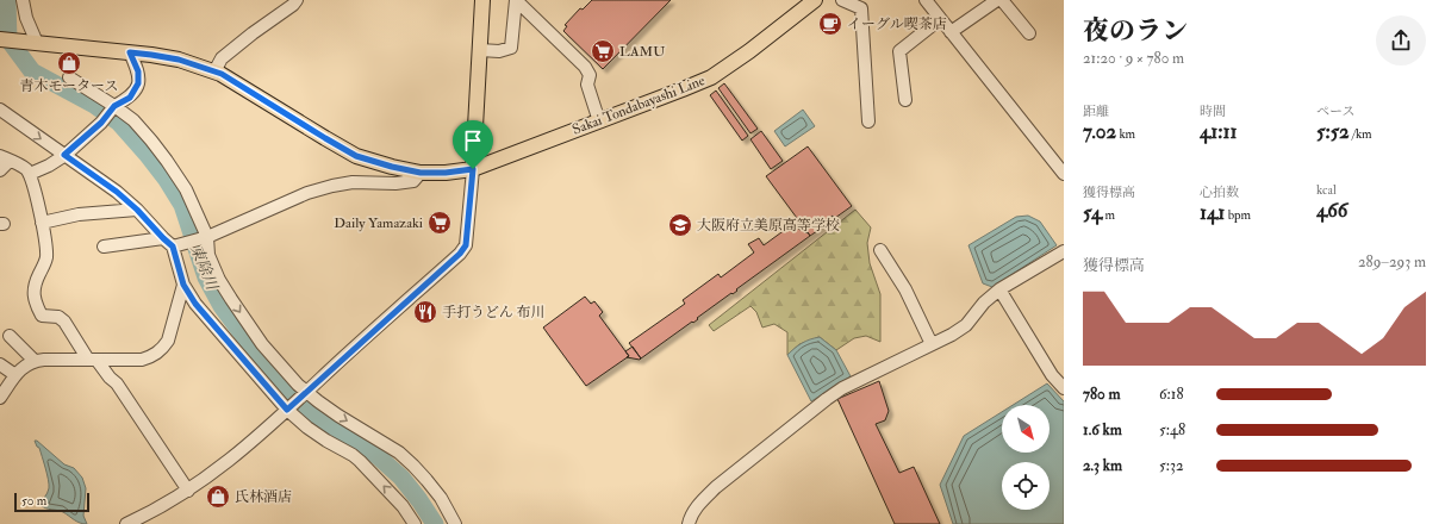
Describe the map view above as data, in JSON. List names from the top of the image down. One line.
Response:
{"streets":{"main road":["Sakai Tondabayashi Line"]},"water":["東除川"],"places":{"cafe":["イーグル喫茶店"],"supermarket":["LAMU","Daily Yamazaki"],"shop":["青木モータース","氏林酒店"],"school or university":["大阪府立美原高等学校"],"restaurant":["手打うどん 布川"]},"scale_bar":"50 m","north":"bottom right","page":{"heading":["夜のラン","21:20 · 9 × 780 m"],"stats":[["距離","7.02 km"],["時間","41:11"],["ペース","5:52 /km"],["獲得標高","54 m"],["心拍数","141 bpm"],["kcal","466"]],"chart":["獲得標高","289–293 m"],"list":[{"name":"780 m","note":"6:18"},{"name":"1.6 km","note":"5:48"},{"name":"2.3 km","note":"5:32"}],"scale":"50 m"}}
